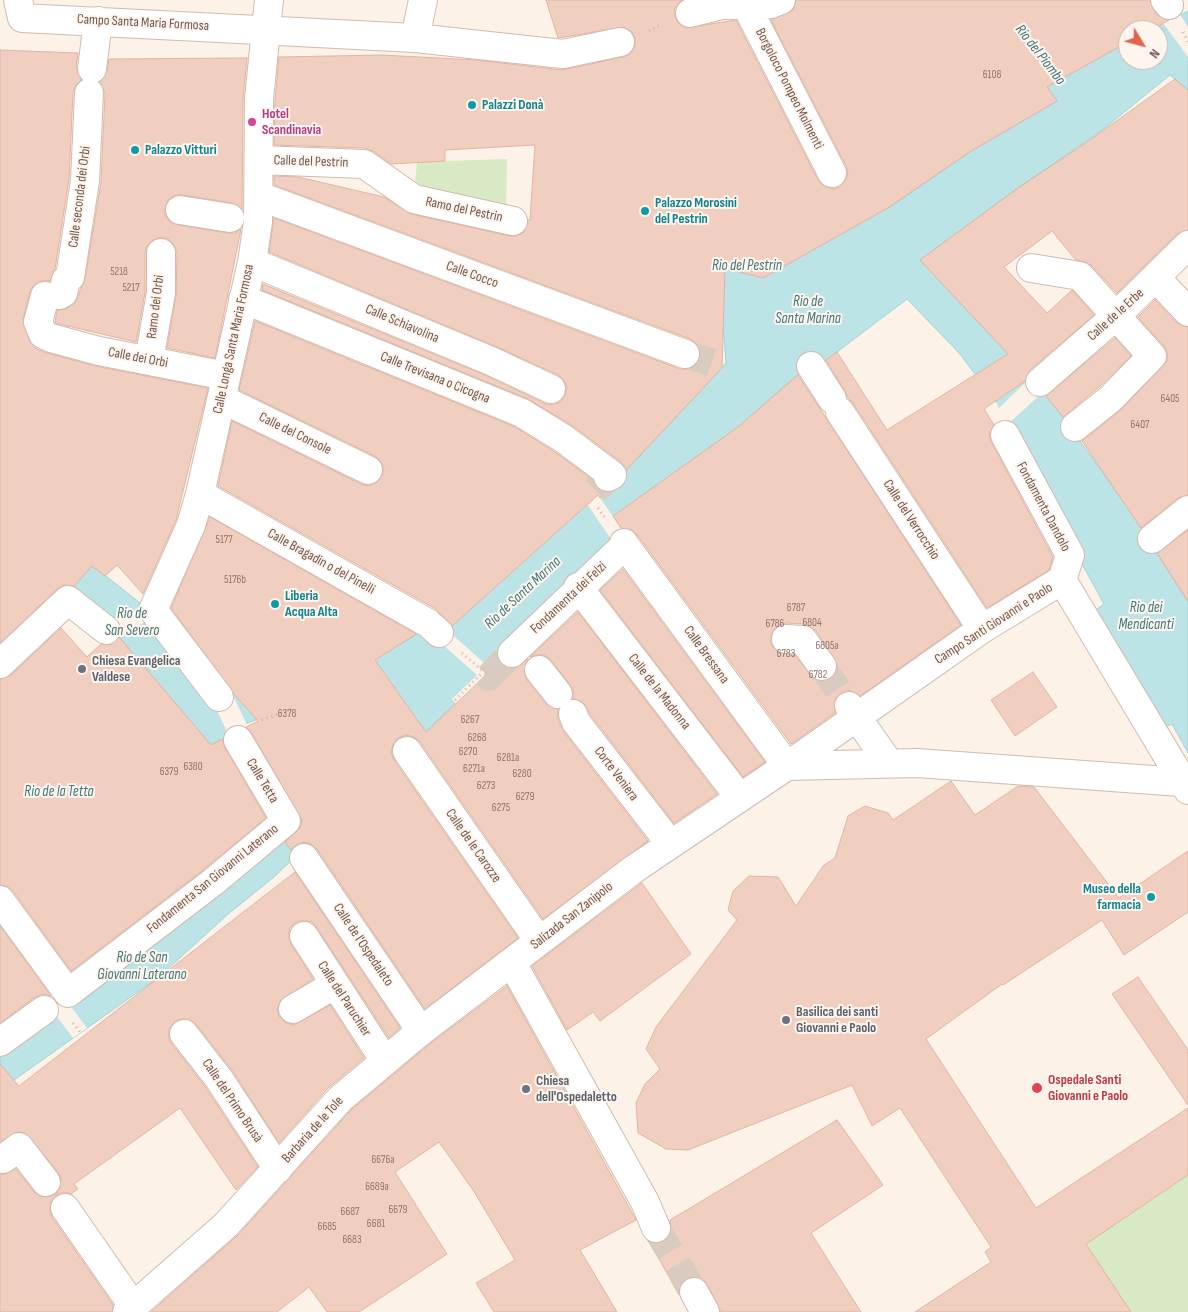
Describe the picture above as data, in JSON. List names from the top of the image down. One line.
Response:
{"streets":{"street":["Campo Santa Maria Formosa","Borgoloco Pompeo Molmenti","Calle del Pestrin","Calle seconda dei Orbi","Ramo del Pestrin","Calle Cocco","Ramo dei Orbi","Calle de le Erbe","Calle Schiavolina","Calle Longa Santa Maria Formosa","Calle dei Orbi","Calle Trevisana o Cicogna","Calle del Console","Fondamenta Dandolo","Calle del Verrocchio","Calle Bragadin o del Pinelli","Fondamenta dei Felzi","Campo Santi Giovanni e Paolo","Calle Bressana","Calle de la Madonna","Corte Veniera","Calle Tetta","Calle de le Carozze","Fondamenta San Giovanni Laterano","Salizada San Zanipolo","Calle de l'Ospedaleto","Calle del Paruchier","Calle del Primo Brusà","Barbaria de le Tole"]},"crossings":[["Campo Santa Maria Formosa","Calle seconda dei Orbi"],["Campo Santa Maria Formosa","Calle Longa Santa Maria Formosa"],["Calle del Pestrin","Ramo del Pestrin"],["Calle del Pestrin","Calle Longa Santa Maria Formosa"],["Calle seconda dei Orbi","Calle dei Orbi"],["Calle Cocco","Calle Longa Santa Maria Formosa"],["Ramo dei Orbi","Calle dei Orbi"],["Calle Schiavolina","Calle Longa Santa Maria Formosa"],["Calle Longa Santa Maria Formosa","Calle dei Orbi"],["Calle Longa Santa Maria Formosa","Calle Trevisana o Cicogna"],["Calle Longa Santa Maria Formosa","Calle del Console"],["Calle Longa Santa Maria Formosa","Calle Bragadin o del Pinelli"],["Calle dei Orbi","Calle del Console"],["Fondamenta Dandolo","Campo Santi Giovanni e Paolo"],["Calle del Verrocchio","Campo Santi Giovanni e Paolo"],["Fondamenta dei Felzi","Calle Bressana"],["Fondamenta dei Felzi","Calle de la Madonna"],["Campo Santi Giovanni e Paolo","Calle Bressana"],["Campo Santi Giovanni e Paolo","Calle de la Madonna"],["Campo Santi Giovanni e Paolo","Corte Veniera"],["Campo Santi Giovanni e Paolo","Salizada San Zanipolo"],["Calle Tetta","Fondamenta San Giovanni Laterano"],["Calle de le Carozze","Salizada San Zanipolo"],["Salizada San Zanipolo","Barbaria de le Tole"],["Calle de l'Ospedaleto","Barbaria de le Tole"],["Calle del Paruchier","Barbaria de le Tole"],["Calle del Primo Brusà","Barbaria de le Tole"]],"water":["Rio del Piombo","Rio del Pestrin","Rio de Santa Marina","Rio dei Mendicanti","Rio de San Severo","Rio de la Tetta","Rio de San Giovanni Laterano"],"places":["Palazzi Donà","Hotel Scandinavia","Palazzo Vitturi","Palazzo Morosini del Pestrin","Liberia Acqua Alta","Chiesa Evangelica Valdese","Museo della farmacia","Basilica dei santi Giovanni e Paolo","Ospedale Santi Giovanni e Paolo","Chiesa dell'Ospedaletto"],"house_numbers":["6108","5218","5217","6405","6407","5177","5176b","6787","6804","6786","6805a","6783","6782","6378","6267","6268","6270","6281a","6380","6271a","6379","6280","6273","6279","6275","6676a","6689a","6679","6687","6681","6685","6683"],"north":"bottom right"}
